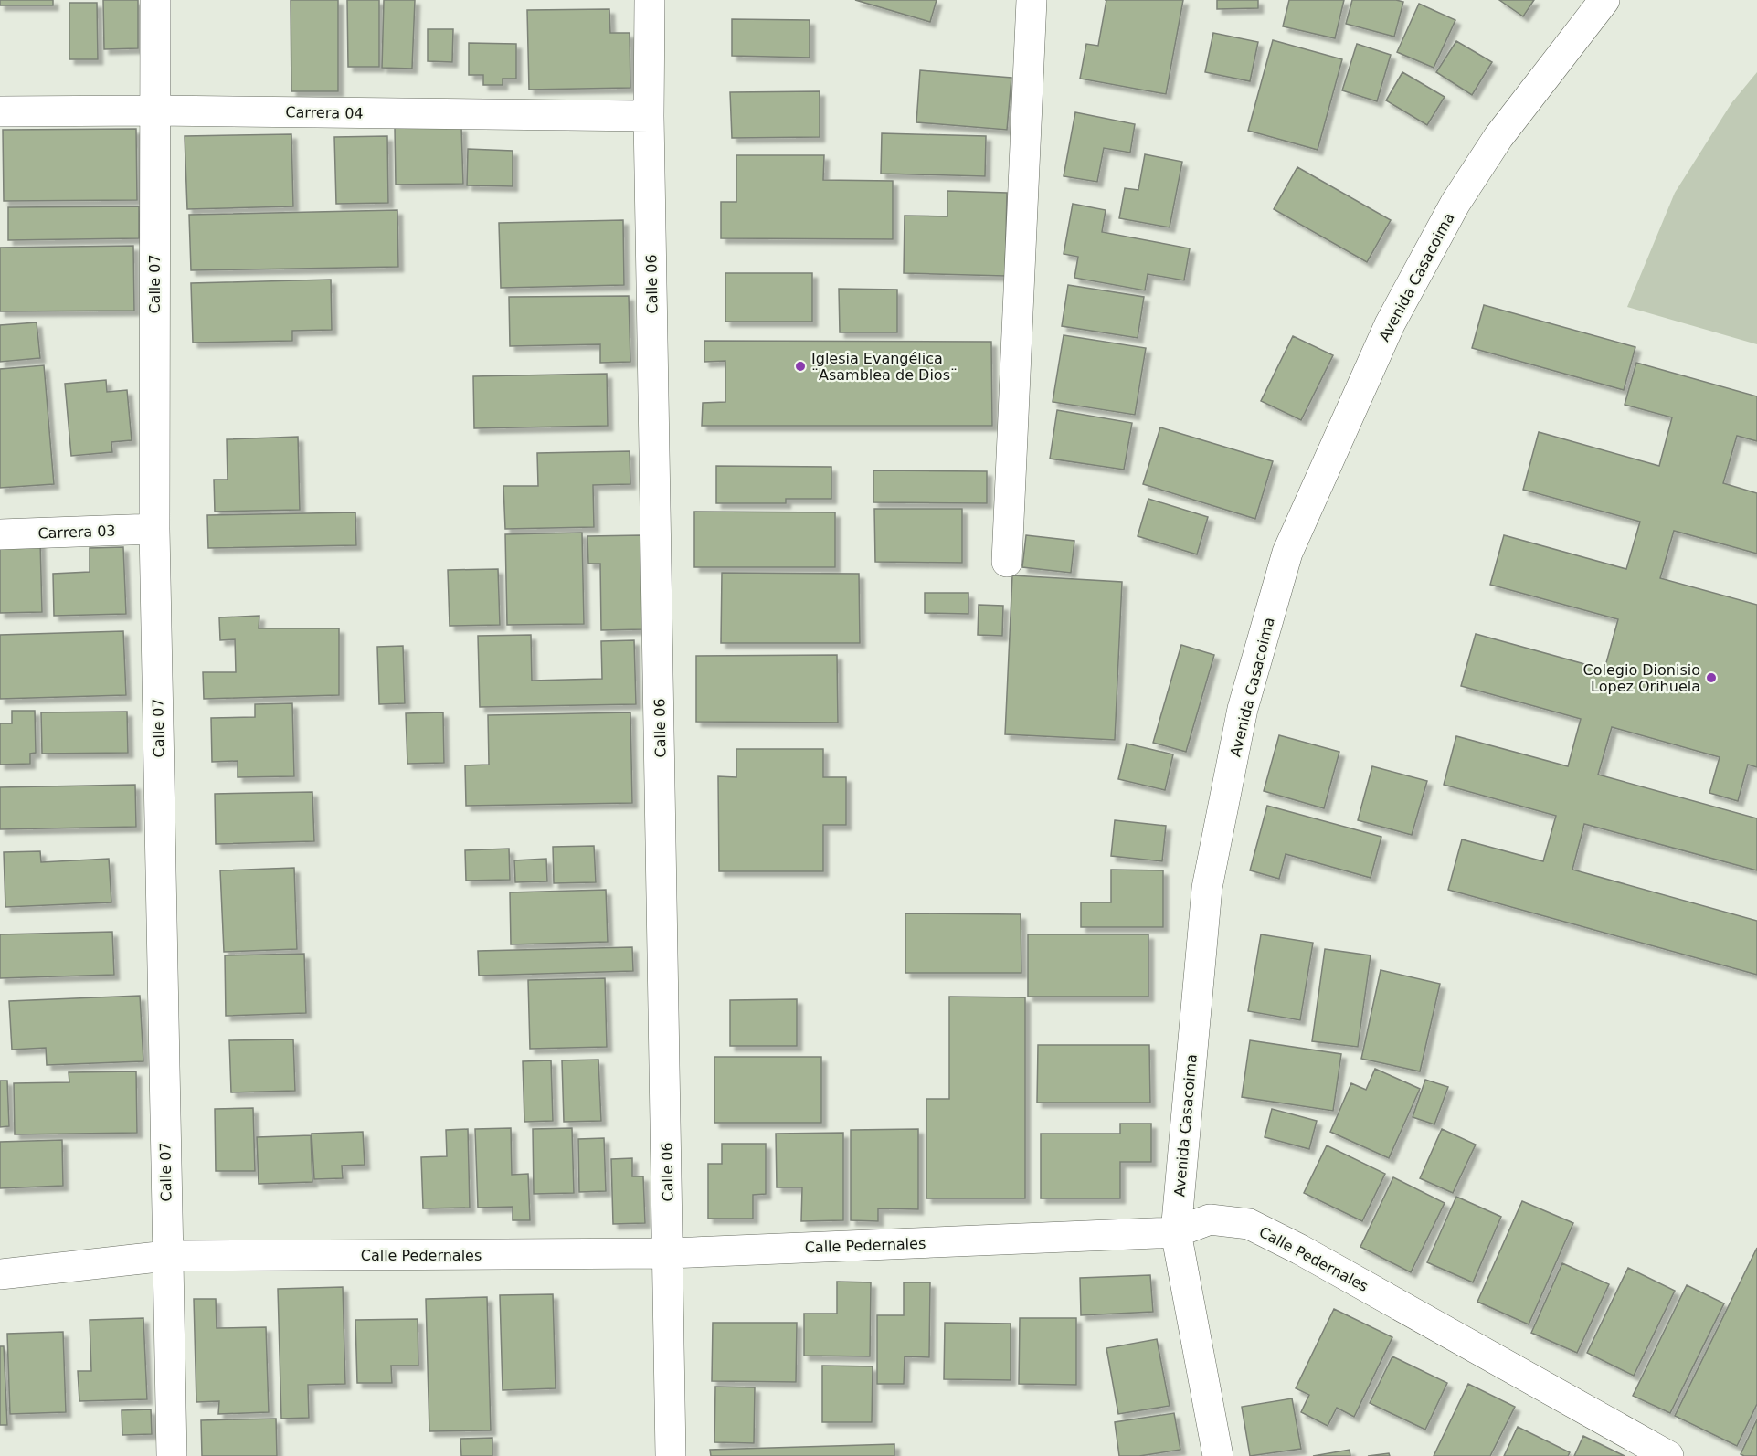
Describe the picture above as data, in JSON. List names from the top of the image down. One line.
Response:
{"streets":{"street":["Carrera 04","Avenida Casacoima","Calle 07","Calle 06","Carrera 03","Calle Pedernales"]},"crossings":[["Carrera 04","Calle 07"],["Carrera 04","Calle 06"],["Avenida Casacoima","Calle Pedernales"],["Calle 07","Carrera 03"],["Calle 07","Calle Pedernales"],["Calle 06","Calle Pedernales"]],"places":["Iglesia Evangélica ¨Asamblea de Dios¨","Colegio Dionisio Lopez Orihuela"]}
